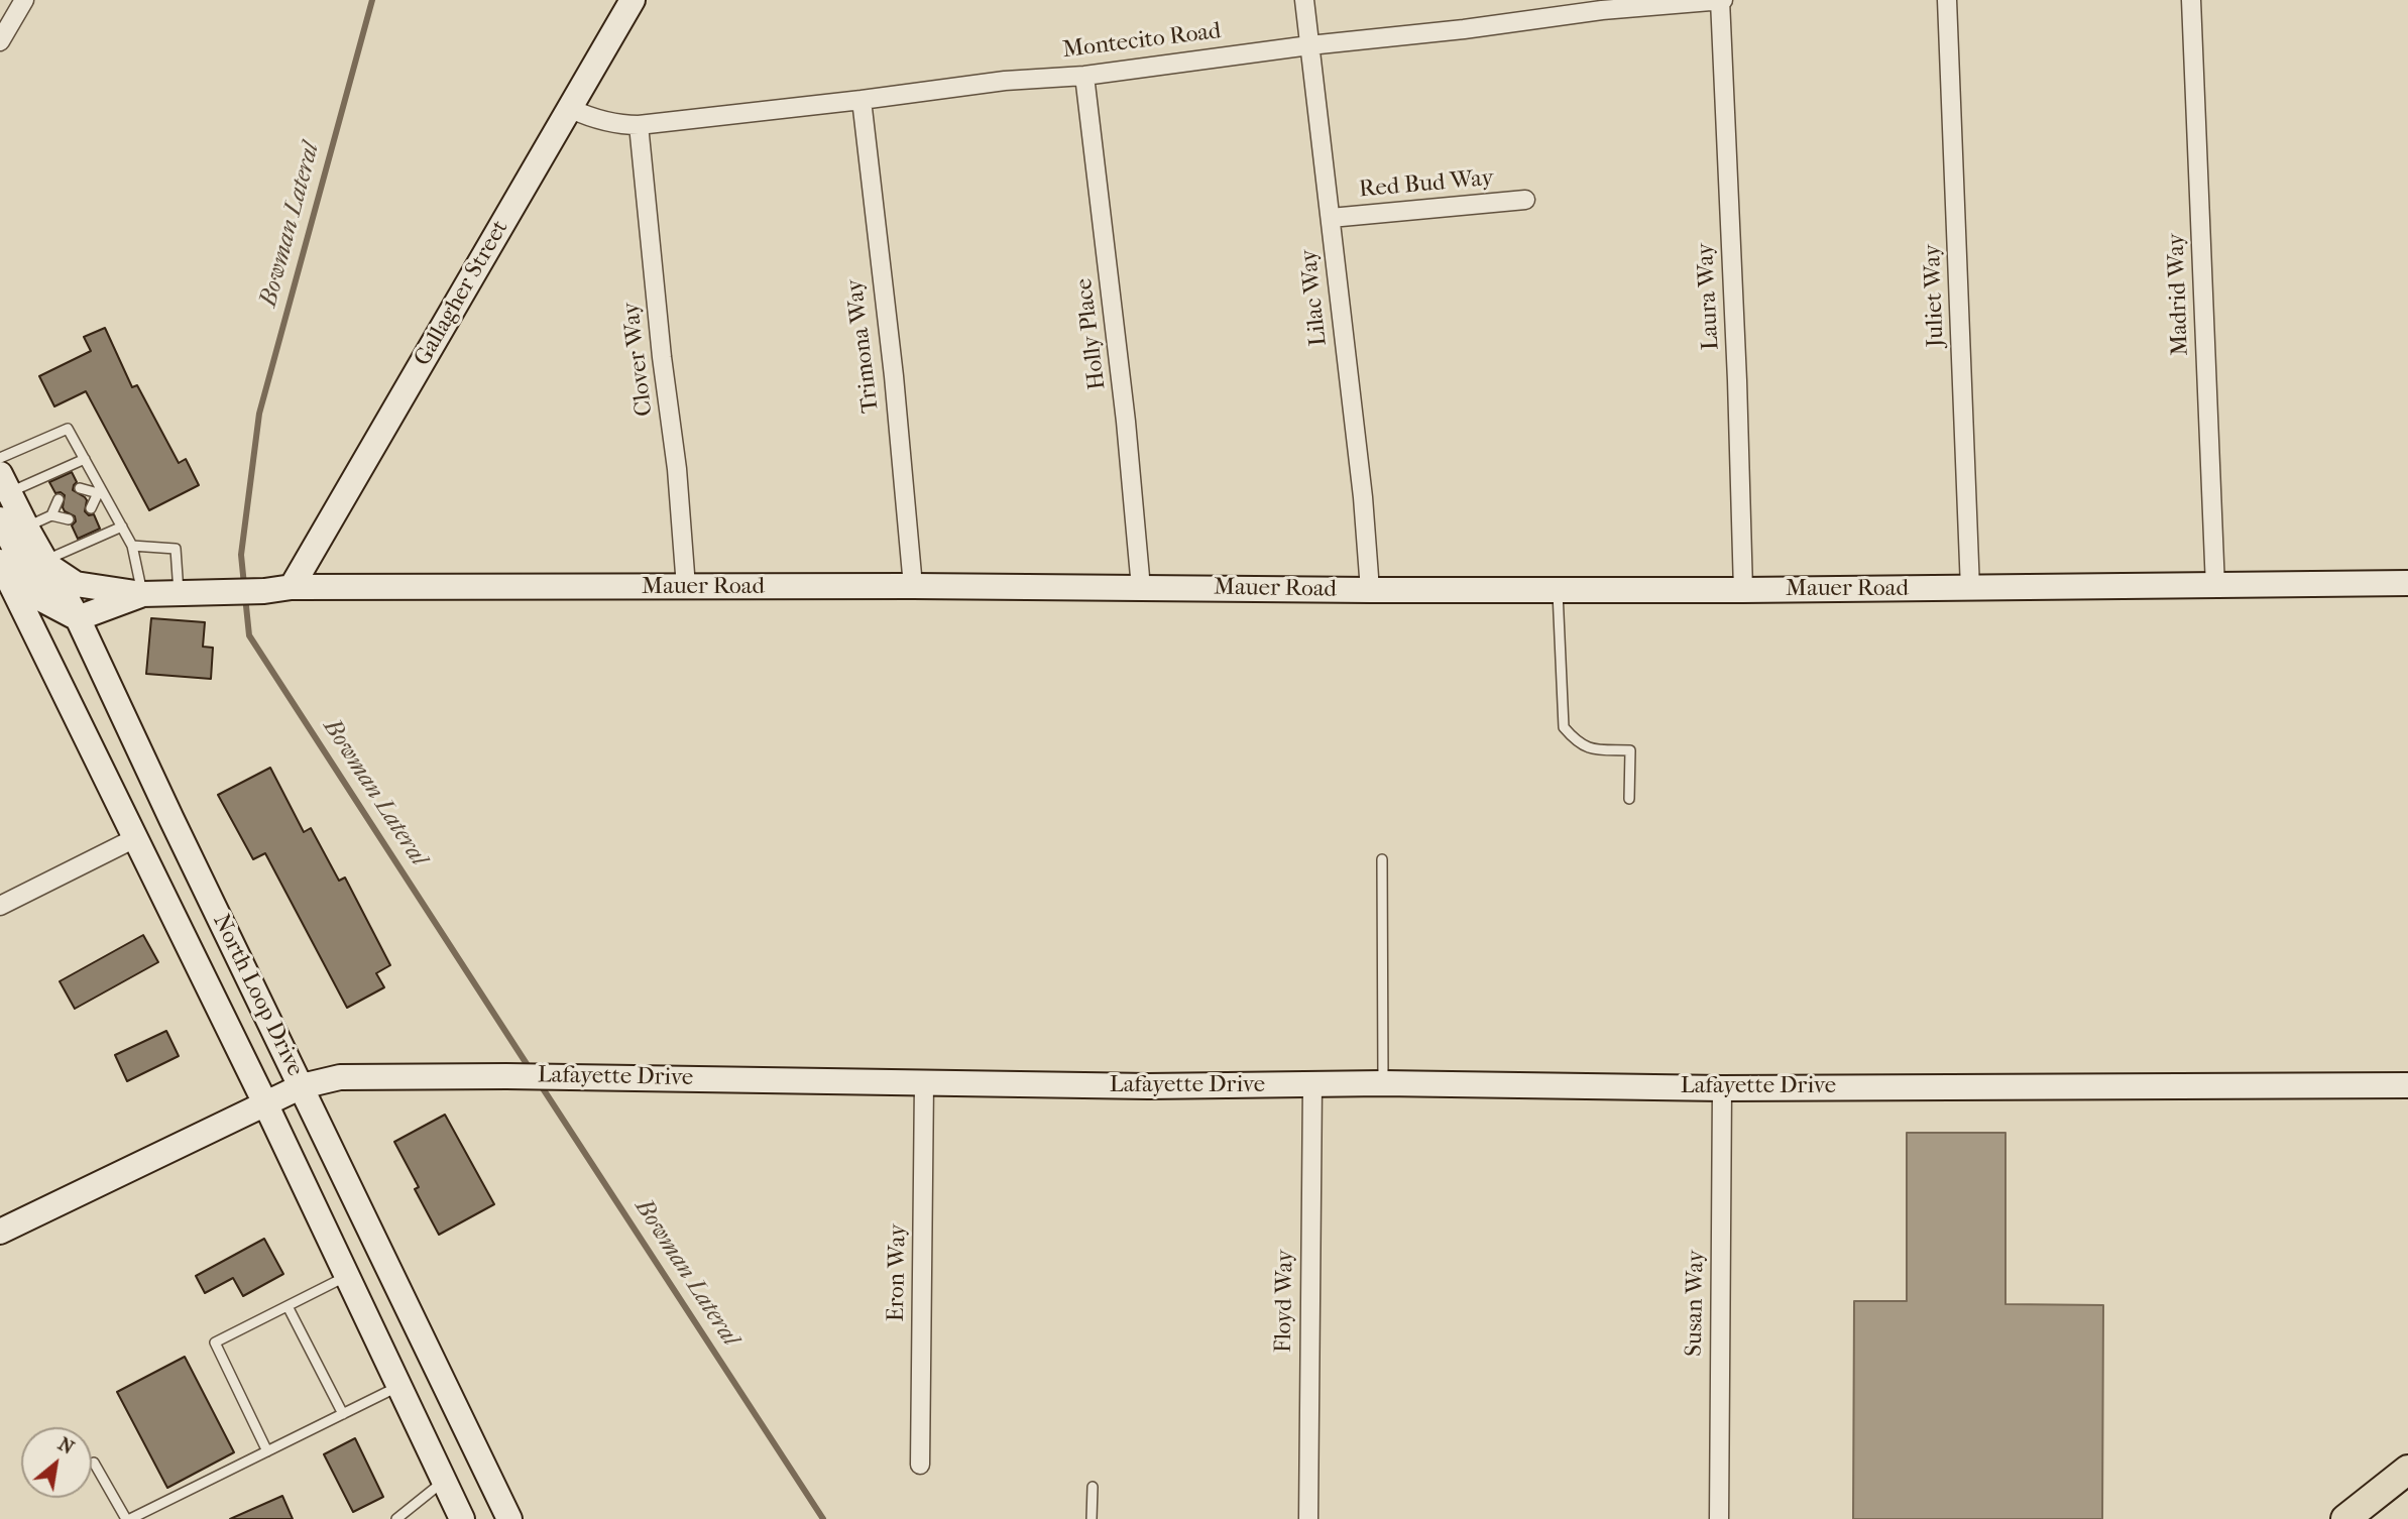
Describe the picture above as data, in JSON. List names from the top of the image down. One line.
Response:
{"streets":{"street":["Montecito Road","Red Bud Way","Gallagher Street","Madrid Way","Juliet Way","Laura Way","Lilac Way","Holly Place","Trimona Way","Clover Way","Mauer Road","North Loop Drive","Lafayette Drive","Eron Way","Floyd Way","Susan Way"]},"crossings":[["Montecito Road","Gallagher Street"],["Montecito Road","Laura Way"],["Montecito Road","Lilac Way"],["Montecito Road","Holly Place"],["Montecito Road","Trimona Way"],["Montecito Road","Clover Way"],["Red Bud Way","Lilac Way"],["Gallagher Street","Mauer Road"],["Madrid Way","Mauer Road"],["Juliet Way","Mauer Road"],["Laura Way","Mauer Road"],["Lilac Way","Mauer Road"],["Holly Place","Mauer Road"],["Trimona Way","Mauer Road"],["Clover Way","Mauer Road"],["Mauer Road","North Loop Drive"],["North Loop Drive","Lafayette Drive"],["Lafayette Drive","Eron Way"],["Lafayette Drive","Floyd Way"],["Lafayette Drive","Susan Way"]],"water":["Bowman Lateral"],"north":"top right"}
